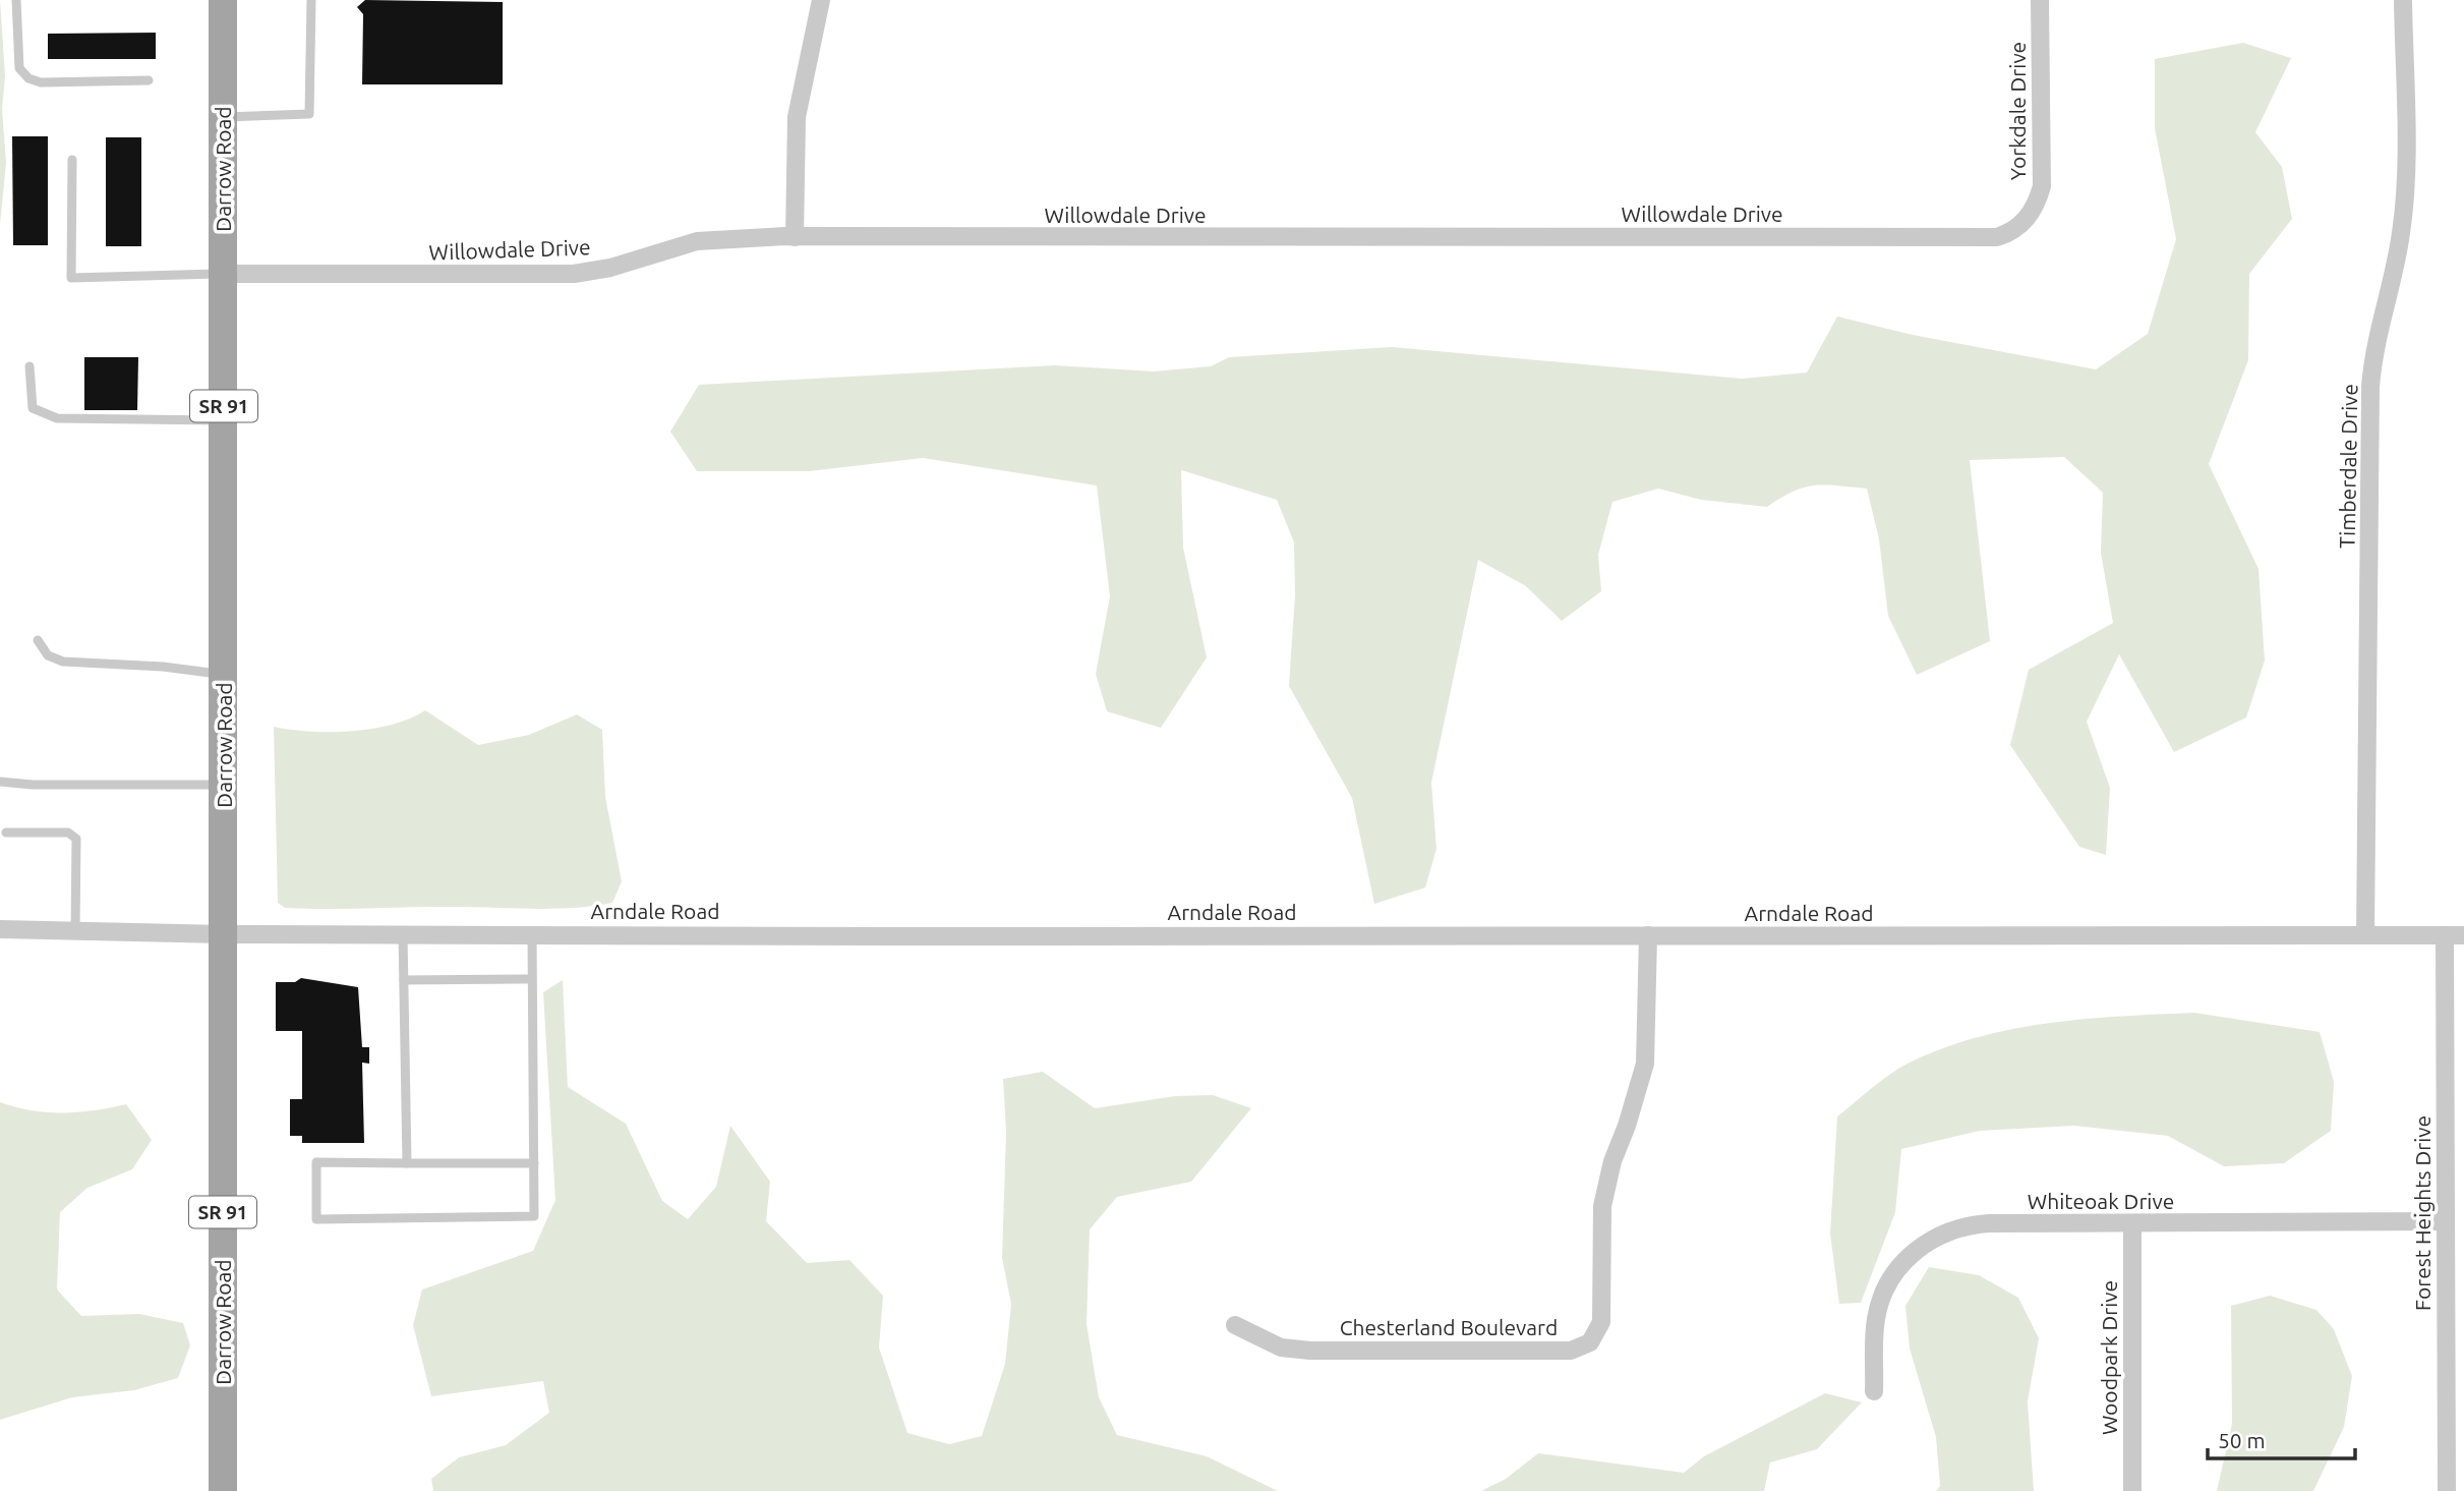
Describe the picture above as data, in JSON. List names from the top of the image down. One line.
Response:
{"streets":{"main road":["Darrow Road","SR 91"],"street":["Yorkdale Drive","Willowdale Drive","Timberdale Drive","Arndale Road","Whiteoak Drive","Forest Heights Drive","Chesterland Boulevard","Woodpark Drive"]},"crossings":[["Yorkdale Drive","Willowdale Drive"],["Darrow Road","Willowdale Drive"],["Darrow Road","Arndale Road"],["Timberdale Drive","Arndale Road"],["Arndale Road","Forest Heights Drive"],["Arndale Road","Chesterland Boulevard"],["Whiteoak Drive","Forest Heights Drive"],["Whiteoak Drive","Woodpark Drive"]],"scale_bar":"50 m"}
